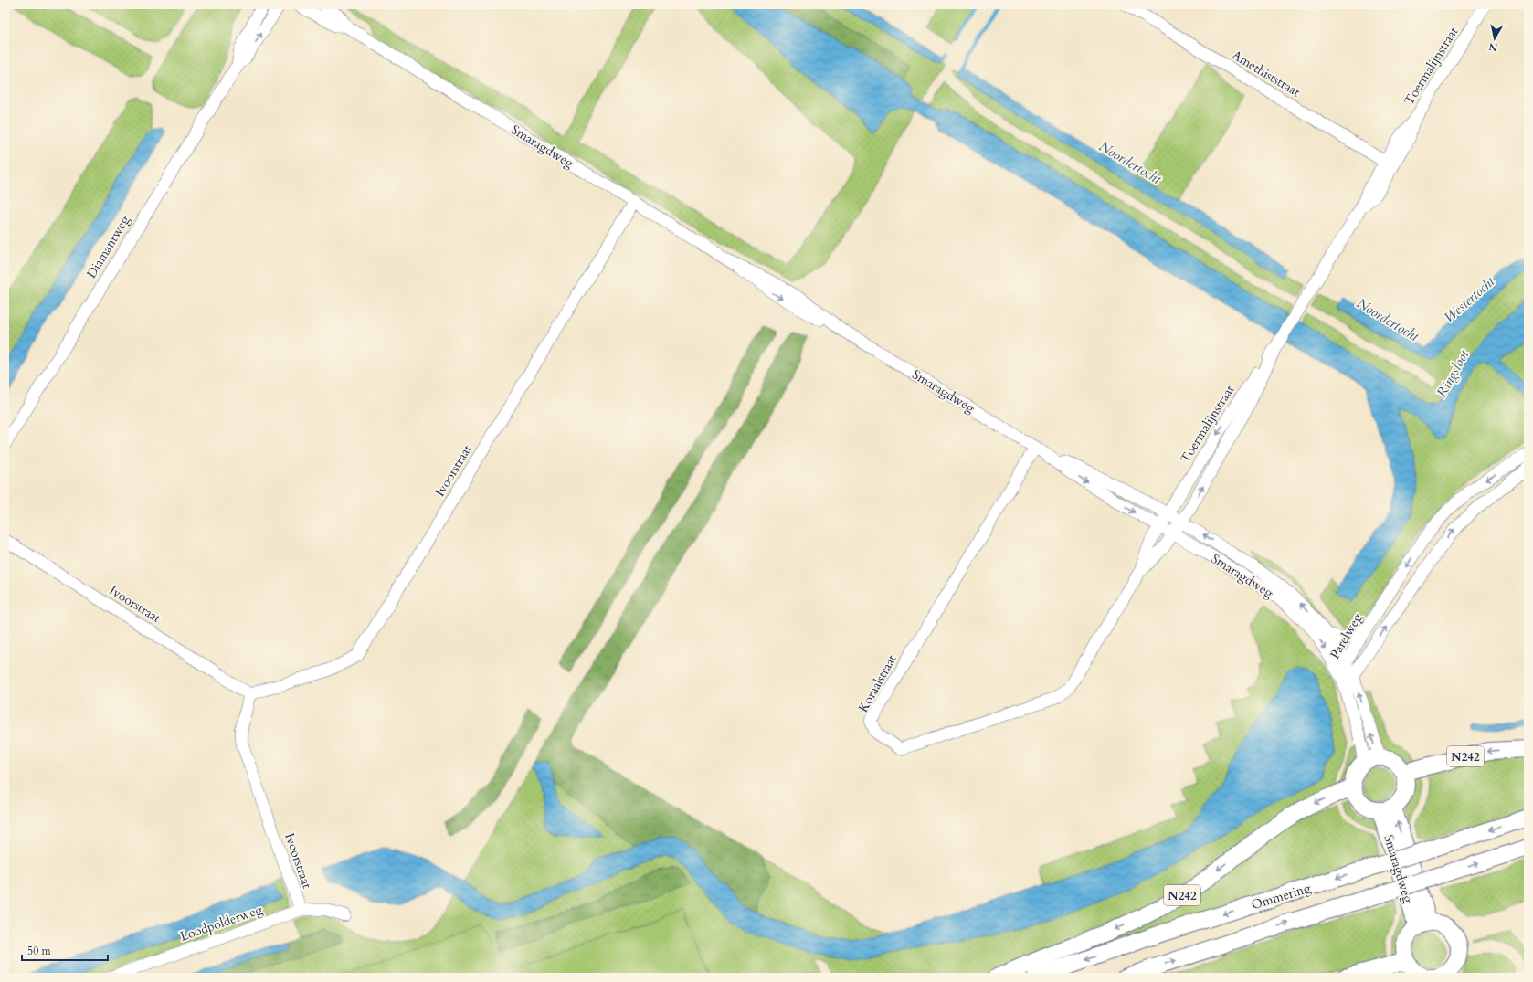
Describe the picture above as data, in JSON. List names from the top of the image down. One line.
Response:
{"streets":{"highway":["Smaragdweg","N242","Ommering"],"street":["Toermalijnstraat","Amethiststraat","Diamantweg","Ivoorstraat","Parelweg","Koraalstraat","Loodpolderweg"]},"crossings":[["Toermalijnstraat","Amethiststraat"],["Toermalijnstraat","Smaragdweg"],["Toermalijnstraat","Koraalstraat"],["Smaragdweg","Ivoorstraat"],["Smaragdweg","Parelweg"],["Smaragdweg","Koraalstraat"],["Smaragdweg","N242"],["Ivoorstraat","Loodpolderweg"]],"water":["Noordertocht","Westertocht","Ringsloot"],"scale_bar":"50 m","north":"bottom"}
